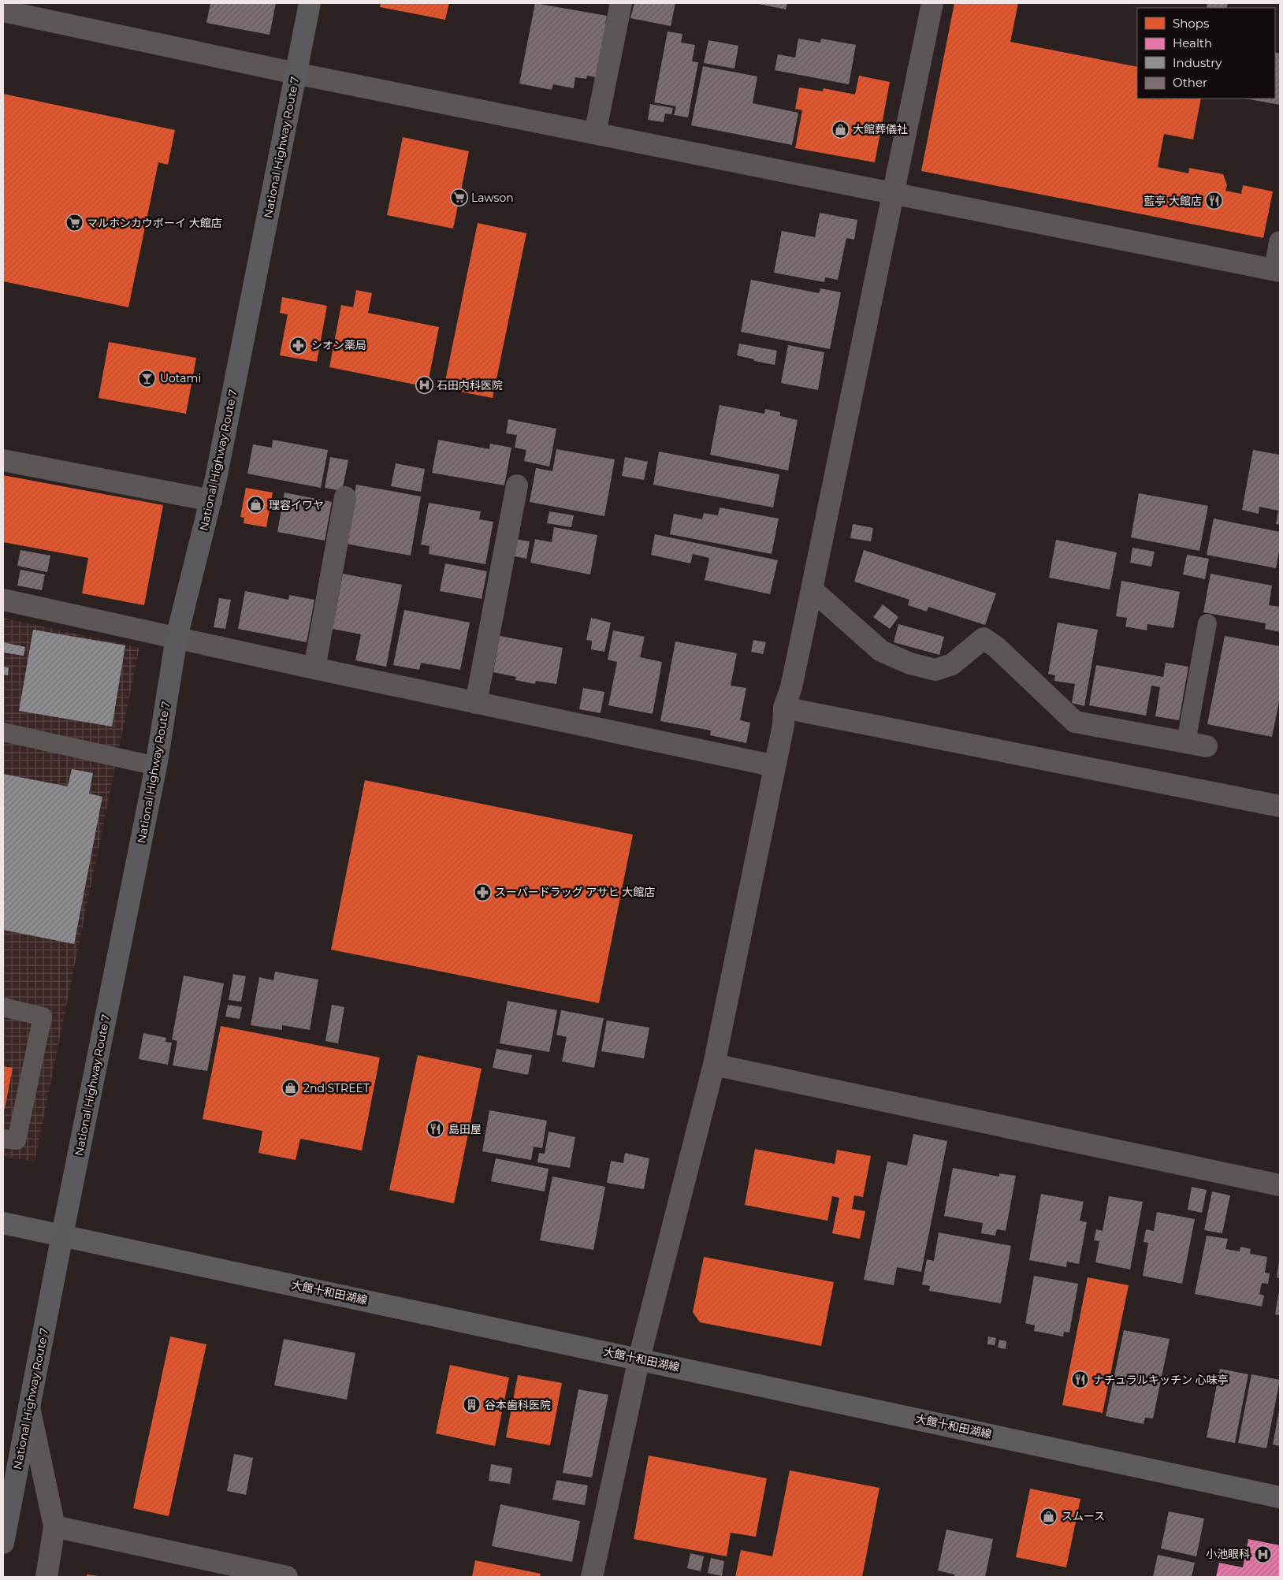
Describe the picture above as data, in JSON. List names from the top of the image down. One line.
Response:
{"streets":{"highway":["National Highway Route 7"],"main road":["大館十和田湖線"]},"crossings":[["National Highway Route 7","大館十和田湖線"]],"places":{"shop":["大館葬儀社","理容イワヤ","2nd STREET","スムース"],"supermarket":["Lawson","マルホンカウボーイ 大館店"],"restaurant":["藍亭 大館店","島田屋","ナチュラルキッチン 心味亭"],"pharmacy":["シオン薬局","スーパードラッグ アサヒ 大館店"],"bar":["Uotami"],"hospital":["石田内科医院","小池眼科"],"building":["谷本歯科医院"]},"legend":["Shops","Health","Industry","Other"]}
